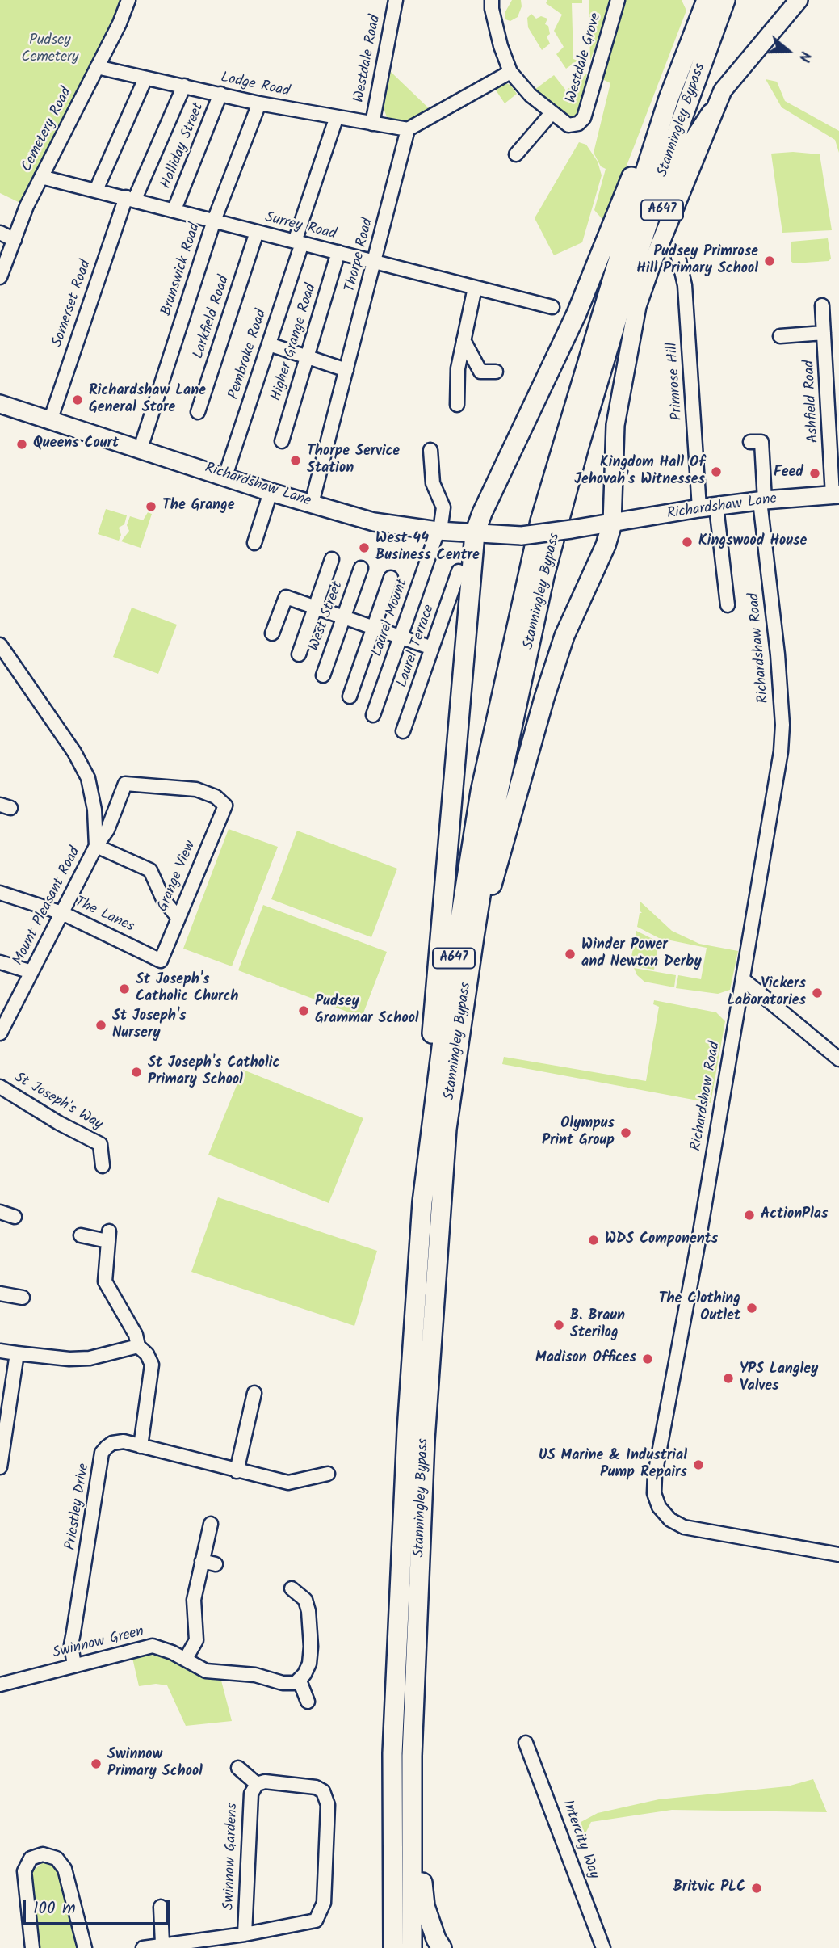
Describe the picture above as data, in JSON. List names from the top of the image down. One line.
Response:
{"streets":{"highway":["Stanningley Bypass","A647"],"main road":["Richardshaw Lane"],"street":["Westdale Grove","Westdale Road","Lodge Road","Cemetery Road","Halliday Street","Surrey Road","Thorpe Road","Brunswick Road","Somerset Road","Larkfield Road","Higher Grange Road","Pembroke Road","Primrose Hill","Ashfield Road","West Street","Laurel Mount","Laurel Terrace","Richardshaw Road","Grange View","Mount Pleasant Road","The Lanes","St Joseph's Way","Priestley Drive","Swinnow Green","Intercity Way","Swinnow Gardens"]},"crossings":[["Westdale Road","Lodge Road"],["Lodge Road","Cemetery Road"],["Lodge Road","Halliday Street"],["Lodge Road","Thorpe Road"],["Lodge Road","Brunswick Road"],["Lodge Road","Somerset Road"],["Lodge Road","Pembroke Road"],["Stanningley Bypass","A647"],["Cemetery Road","Surrey Road"],["Halliday Street","Surrey Road"],["Surrey Road","Thorpe Road"],["Surrey Road","Brunswick Road"],["Surrey Road","Somerset Road"],["Surrey Road","Larkfield Road"],["Surrey Road","Higher Grange Road"],["Surrey Road","Pembroke Road"],["Thorpe Road","Richardshaw Lane"],["Brunswick Road","Richardshaw Lane"],["Somerset Road","Richardshaw Lane"],["Pembroke Road","Richardshaw Lane"],["Primrose Hill","Richardshaw Lane"],["Ashfield Road","Richardshaw Lane"],["Richardshaw Lane","Laurel Mount"],["Richardshaw Lane","Richardshaw Road"],["Grange View","Mount Pleasant Road"],["Grange View","The Lanes"],["Mount Pleasant Road","The Lanes"],["Priestley Drive","Swinnow Green"]],"parks":["Pudsey Cemetery"],"places":["Pudsey Primrose Hill Primary School","Richardshaw Lane General Store","Queens Court","Thorpe Service Station","Kingdom Hall Of Jehovah's Witnesses","Feed","The Grange","Kingswood House","West 44 Business Centre","Winder Power and Newton Derby","St Joseph's Catholic Church","Vickers Laboratories","Pudsey Grammar School","St Joseph's Nursery","St Joseph's Catholic Primary School","Olympus Print Group","ActionPlas","WDS Components","The Clothing Outlet","B. Braun Sterilog","Madison Offices","YPS Langley Valves","US Marine & Industrial Pump Repairs","Swinnow Primary School","Britvic PLC"],"scale_bar":"100 m","north":"right"}
